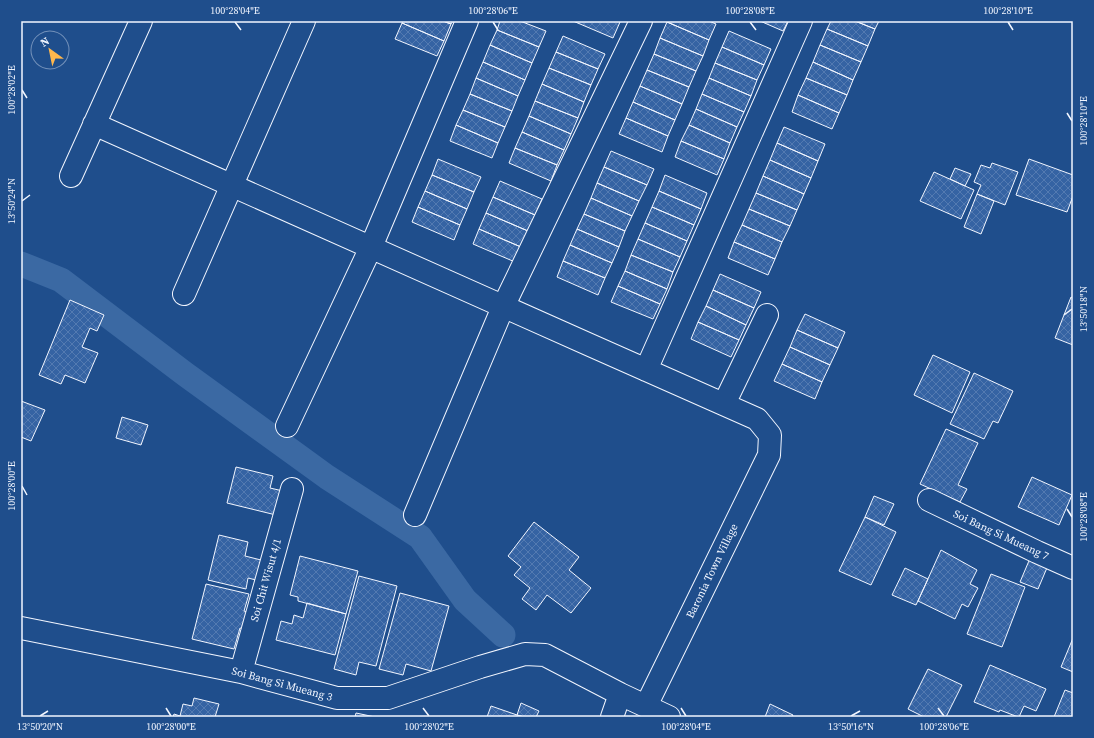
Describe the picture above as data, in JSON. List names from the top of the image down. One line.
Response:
{"streets":{"street":["Soi Bang Si Mueang 7","Baronia Town Village","Soi Chit Wisut 4/1","Soi Bang Si Mueang 3"]},"crossings":[["Baronia Town Village","Soi Bang Si Mueang 3"],["Soi Chit Wisut 4/1","Soi Bang Si Mueang 3"]],"north":"top left","coordinates":["100°28'04\"E","100°28'06\"E","100°28'08\"E","100°28'10\"E","100°28'02\"E","13°50'24\"N","13°50'18\"N","100°28'00\"E","13°50'20\"N","13°50'16\"N"]}
